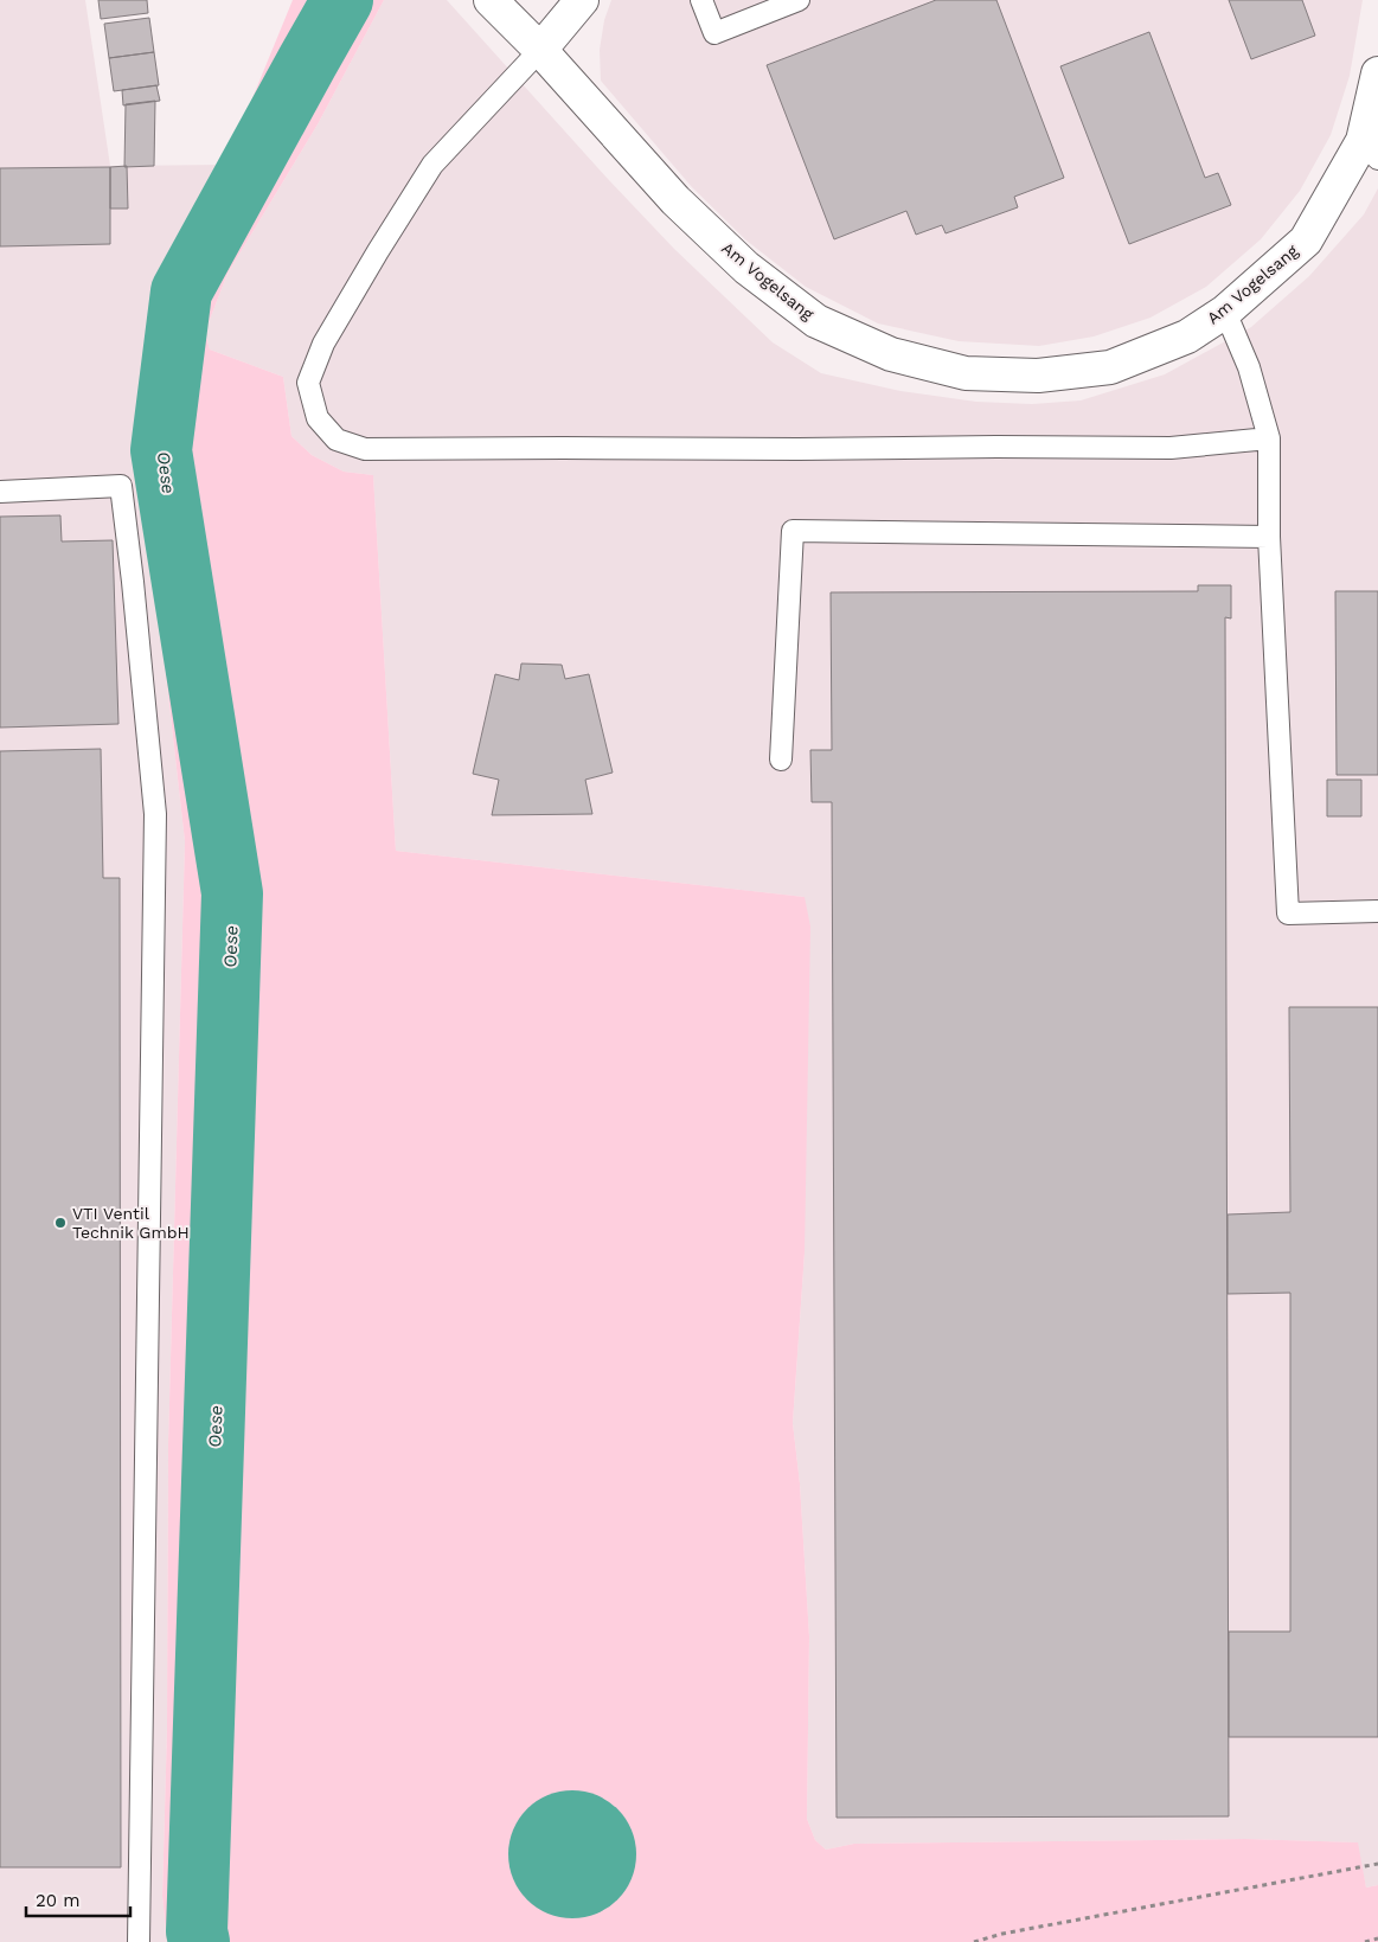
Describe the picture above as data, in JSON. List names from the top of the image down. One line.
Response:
{"streets":{"street":["Am Vogelsang"]},"water":["Oese"],"places":["VTI Ventil Technik GmbH"],"scale_bar":"20 m"}
